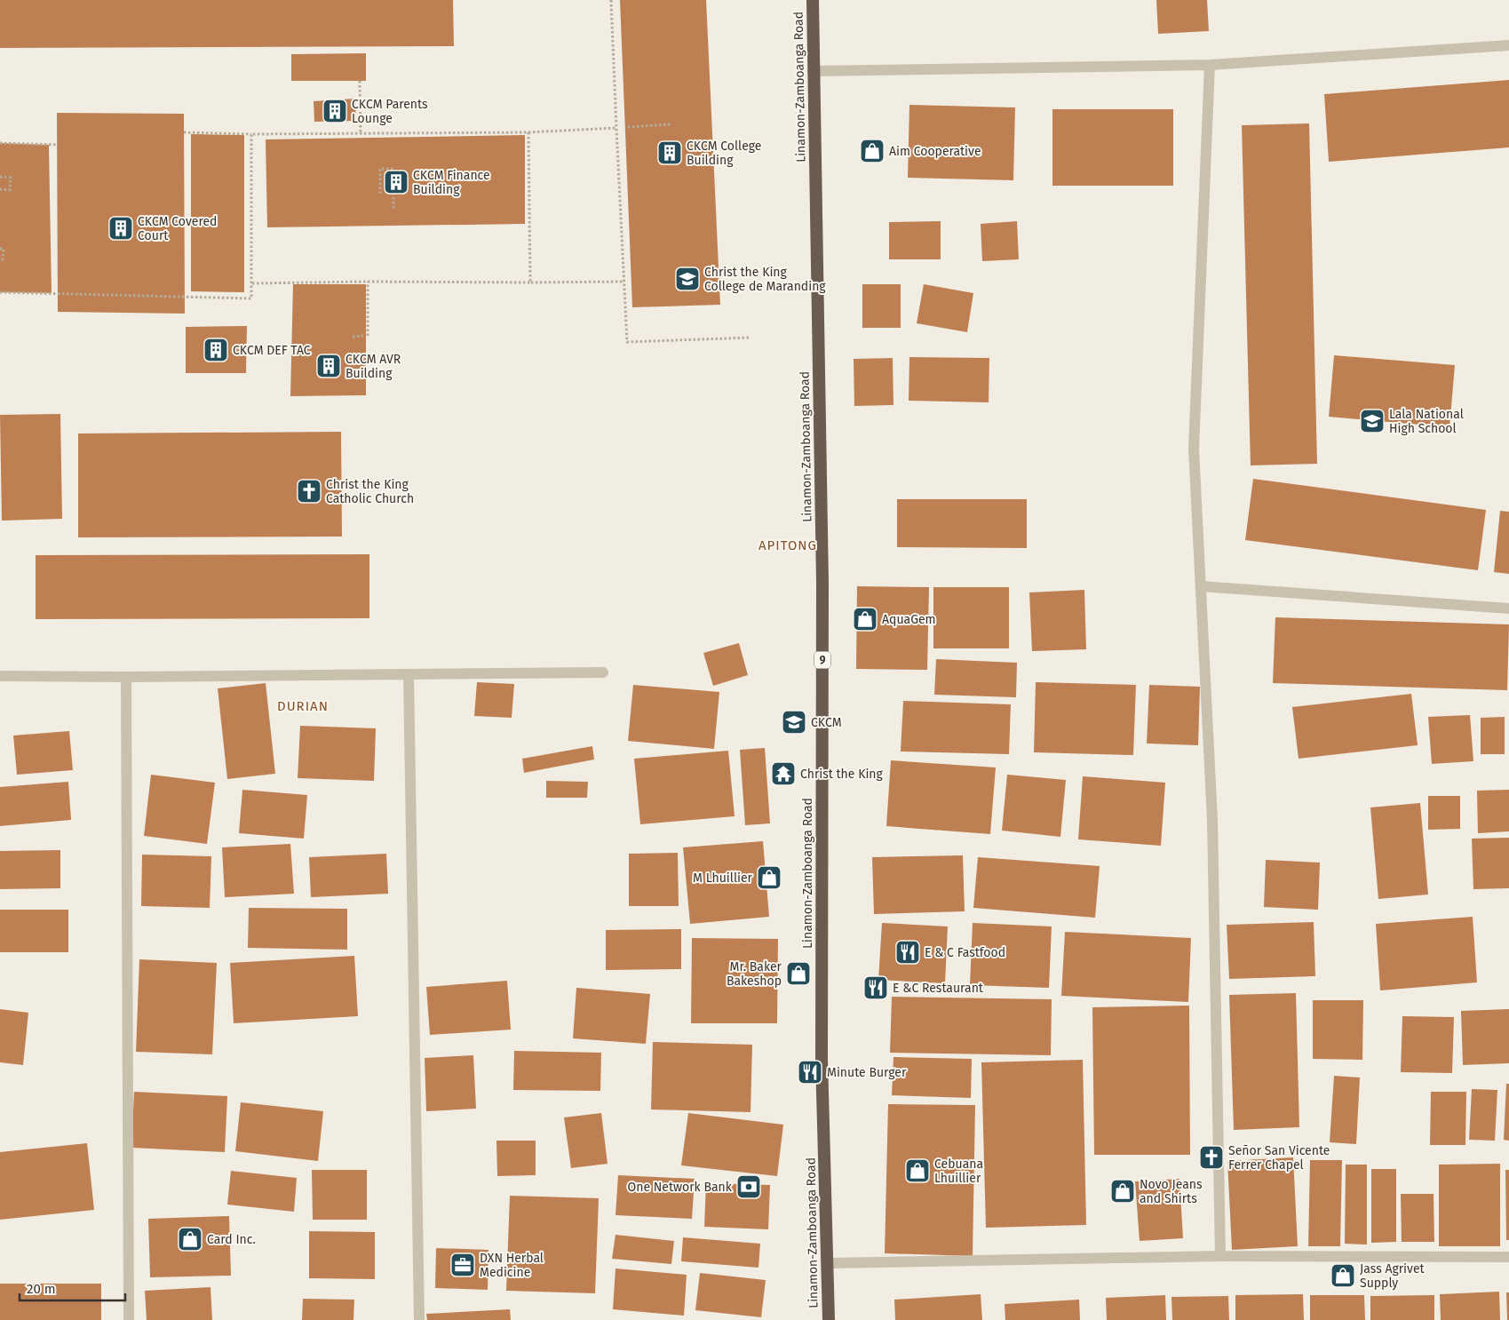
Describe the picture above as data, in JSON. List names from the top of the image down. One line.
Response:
{"streets":{"highway":["Linamon-Zamboanga Road","9"]},"districts":["APITONG","DURIAN"],"places":{"building":["CKCM Parents Lounge","CKCM College Building","CKCM Finance Building","CKCM Covered Court","CKCM DEF TAC","CKCM AVR Building"],"shop":["Aim Cooperative","AquaGem","M Lhuillier","Mr. Baker Bakeshop","Cebuana Lhuillier","Novo Jeans and Shirts","Card Inc.","Jass Agrivet Supply"],"school or university":["Christ the King College de Maranding","Lala National High School","CKCM"],"church":["Christ the King Catholic Church","Señor San Vicente Ferrer Chapel"],"temple":["Christ the King"],"restaurant":["E & C Fastfood","E &C Restaurant","Minute Burger"],"bank":["One Network Bank"],"office":["DXN Herbal Medicine"]},"scale_bar":"20 m"}
